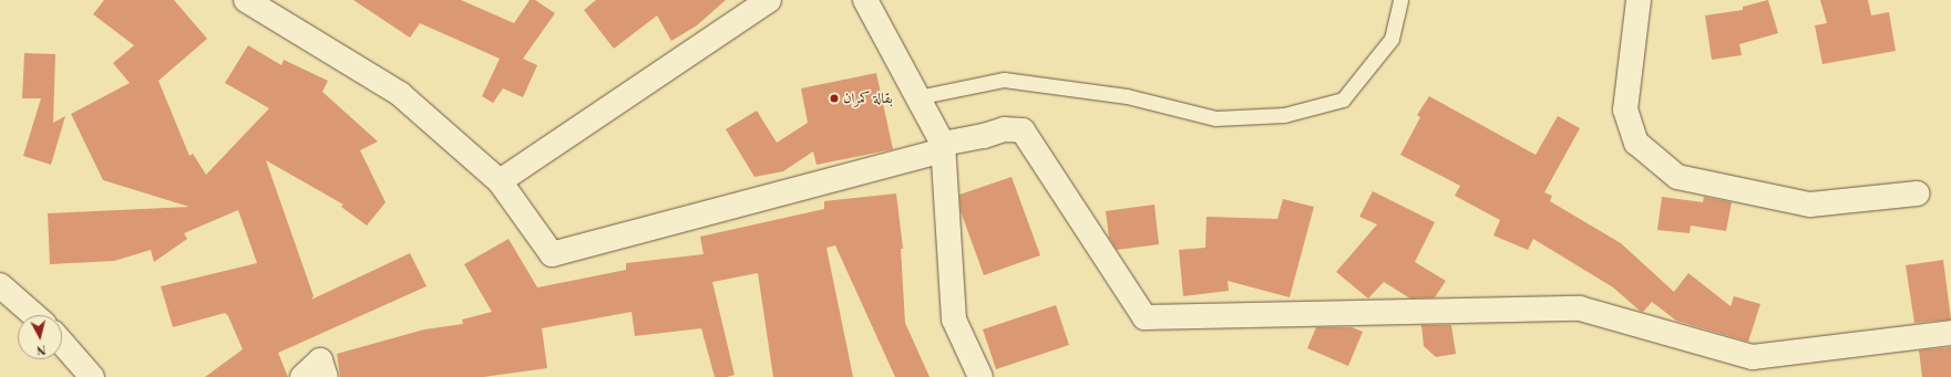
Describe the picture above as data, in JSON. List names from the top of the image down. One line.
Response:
{"places":["بقالة كمران"],"north":"bottom"}
